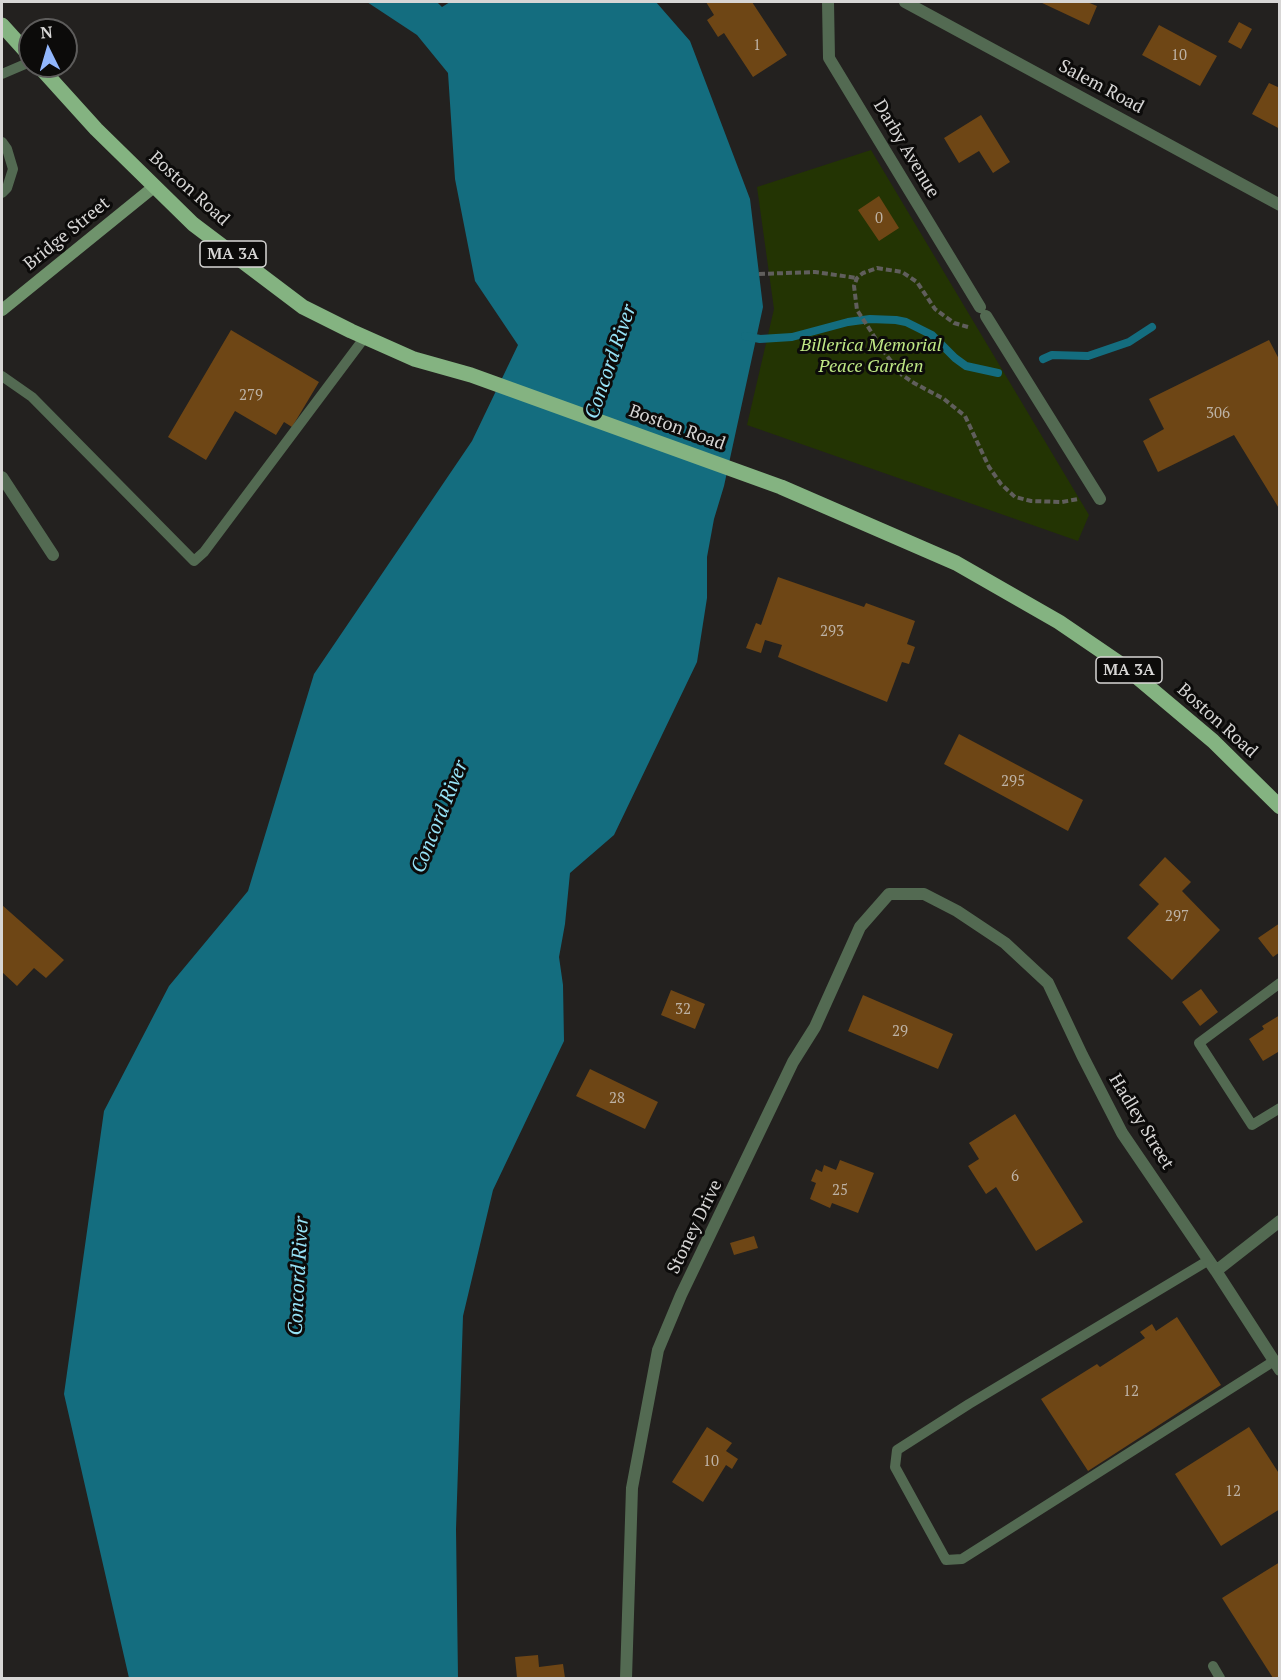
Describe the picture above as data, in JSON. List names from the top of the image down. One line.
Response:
{"streets":{"main road":["Boston Road","Bridge Street","MA 3A"],"street":["Salem Road","Darby Avenue","Hadley Street","Stoney Drive"]},"crossings":[["Boston Road","Bridge Street"],["Hadley Street","Stoney Drive"]],"water":["Concord River"],"parks":["Billerica Memorial Peace Garden"],"house_numbers":["1","10","0","279","306","293","295","297","32","29","28","6","25","12","10","12"],"north":"top"}
